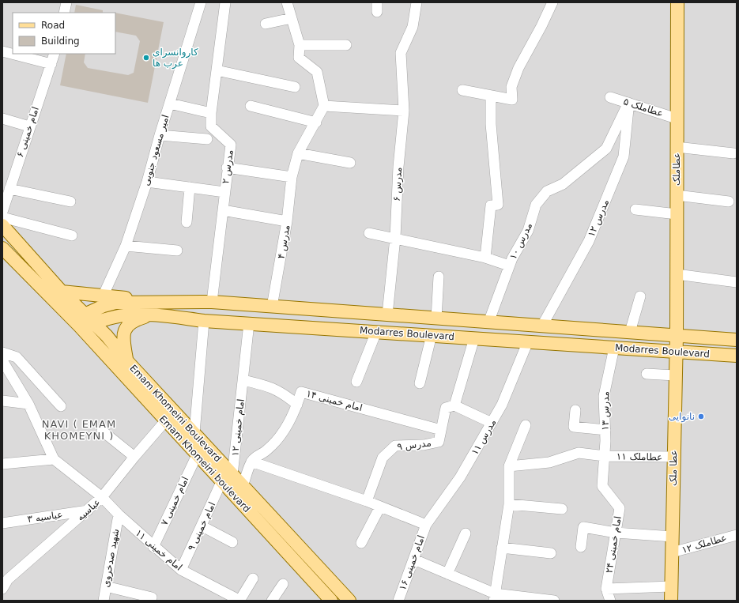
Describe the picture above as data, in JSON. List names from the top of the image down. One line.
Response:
{"streets":{"main road":["عطاملک","Modarres Boulevard","Emam Khomeini Boulevard","Emam Khomeini boulevard","عطا ملک"],"street":["عطاملک ۵","امام خمینی ۶","امیر مسعود جنوبی","مدرس ۲","مدرس ۶","مدرس ۱۲","مدرس ۱۰","مدرس ۴","امام خمینی ۱۴","مدرس ۱۳","امام خمینی ۱۲","مدرس ۱۱","مدرس ۹","عطاملک ۱۱","امام خمینی ۷","عباسیه","عباسیه ۳","امام خمینی ۹","عطاملک ۱۲","امام خمینی ۲۴","امام خمینی ۱۱","شهید صدخروی","امام خمینی ۱۶"]},"crossings":[["عطاملک ۵","عطاملک"],["عطاملک ۵","مدرس ۱۲"],["عطاملک ۵","مدرس ۱۰"],["مدرس ۲","Modarres Boulevard"],["عطاملک","Modarres Boulevard"],["عطاملک","عطا ملک"],["مدرس ۶","Modarres Boulevard"],["مدرس ۱۲","مدرس ۱۰"],["مدرس ۱۲","Modarres Boulevard"],["مدرس ۱۰","Modarres Boulevard"],["مدرس ۴","Modarres Boulevard"],["Modarres Boulevard","مدرس ۱۳"],["Modarres Boulevard","Emam Khomeini Boulevard"],["Modarres Boulevard","امام خمینی ۱۲"],["Modarres Boulevard","مدرس ۱۱"],["Modarres Boulevard","Emam Khomeini boulevard"],["Modarres Boulevard","عطا ملک"],["امام خمینی ۱۴","مدرس ۹"],["مدرس ۱۳","عطاملک ۱۱"],["مدرس ۱۳","امام خمینی ۲۴"],["Emam Khomeini Boulevard","امام خمینی ۱۲"],["مدرس ۱۱","امام خمینی ۱۶"],["عطاملک ۱۱","عطا ملک"],["عطاملک ۱۱","امام خمینی ۲۴"],["Emam Khomeini boulevard","امام خمینی ۷"],["Emam Khomeini boulevard","عباسیه"],["Emam Khomeini boulevard","امام خمینی ۹"],["عطا ملک","عطاملک ۱۲"],["امام خمینی ۷","امام خمینی ۱۱"],["عباسیه","عباسیه ۳"],["عباسیه","امام خمینی ۱۱"],["امام خمینی ۹","امام خمینی ۱۱"],["امام خمینی ۱۱","شهید صدخروی"]],"districts":["NAVI ( EMAM KHOMEYNI )"],"places":["کاروانسرای عرب ها","نانوایی"],"legend":["Road","Building"]}
